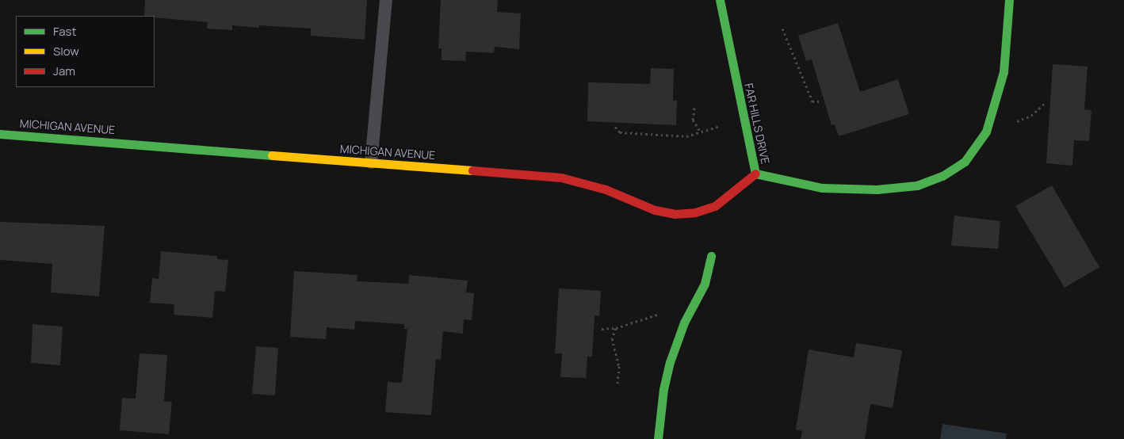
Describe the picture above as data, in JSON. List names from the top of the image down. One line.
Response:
{"streets":{"street":["FAR HILLS DRIVE","MICHIGAN AVENUE"]},"crossings":[["FAR HILLS DRIVE","MICHIGAN AVENUE"]],"legend":["Fast","Slow","Jam"]}
